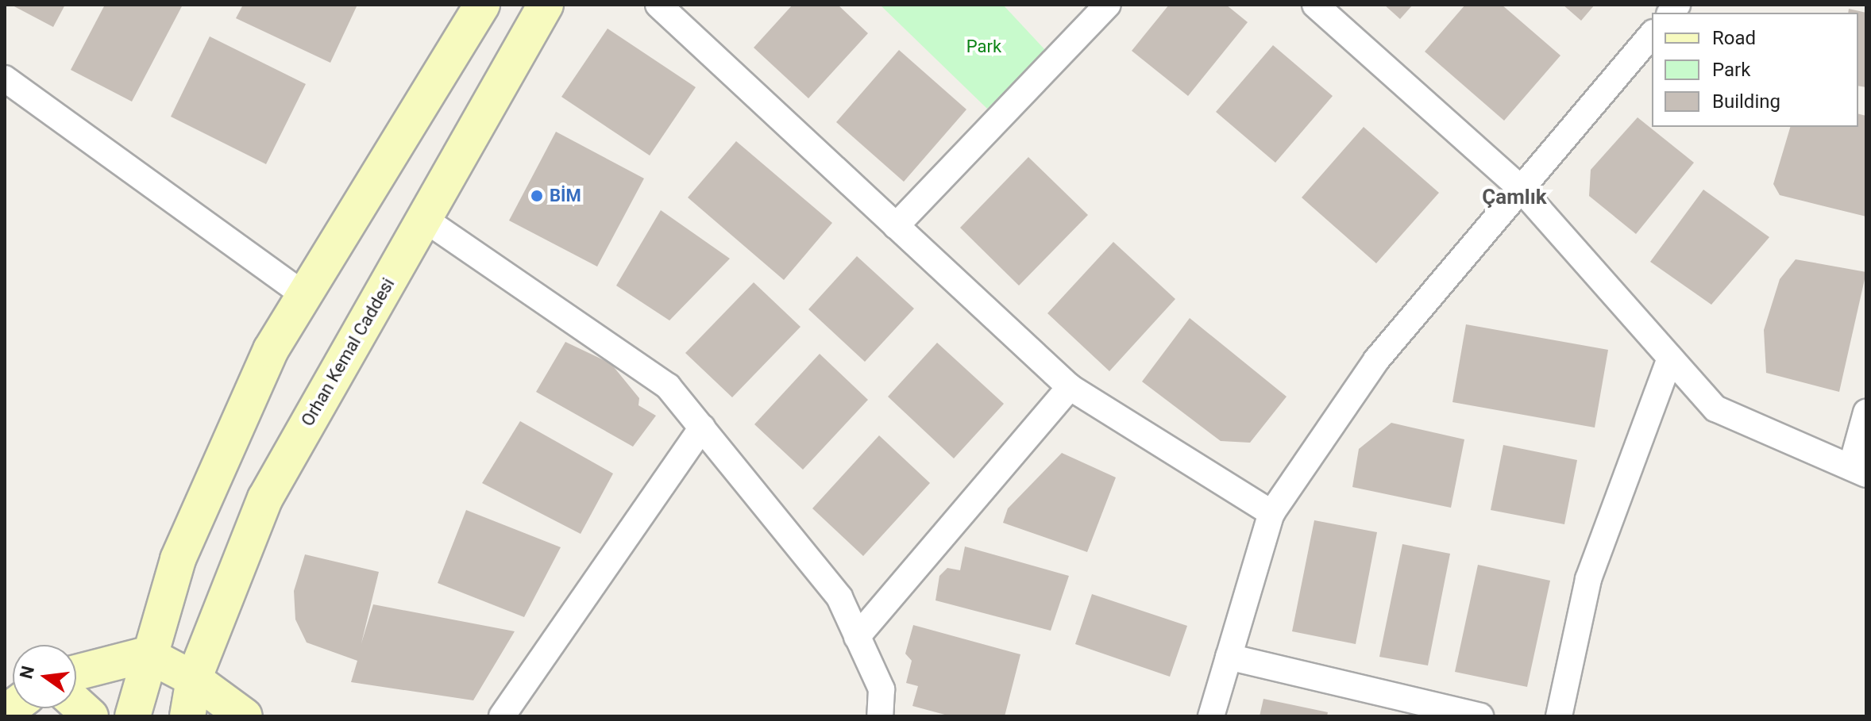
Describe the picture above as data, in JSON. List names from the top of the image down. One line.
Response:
{"streets":{"main road":["Orhan Kemal Caddesi"]},"districts":["Çamlık"],"parks":["Park"],"places":["BİM"],"legend":["Road","Park","Building"],"north":"left"}
